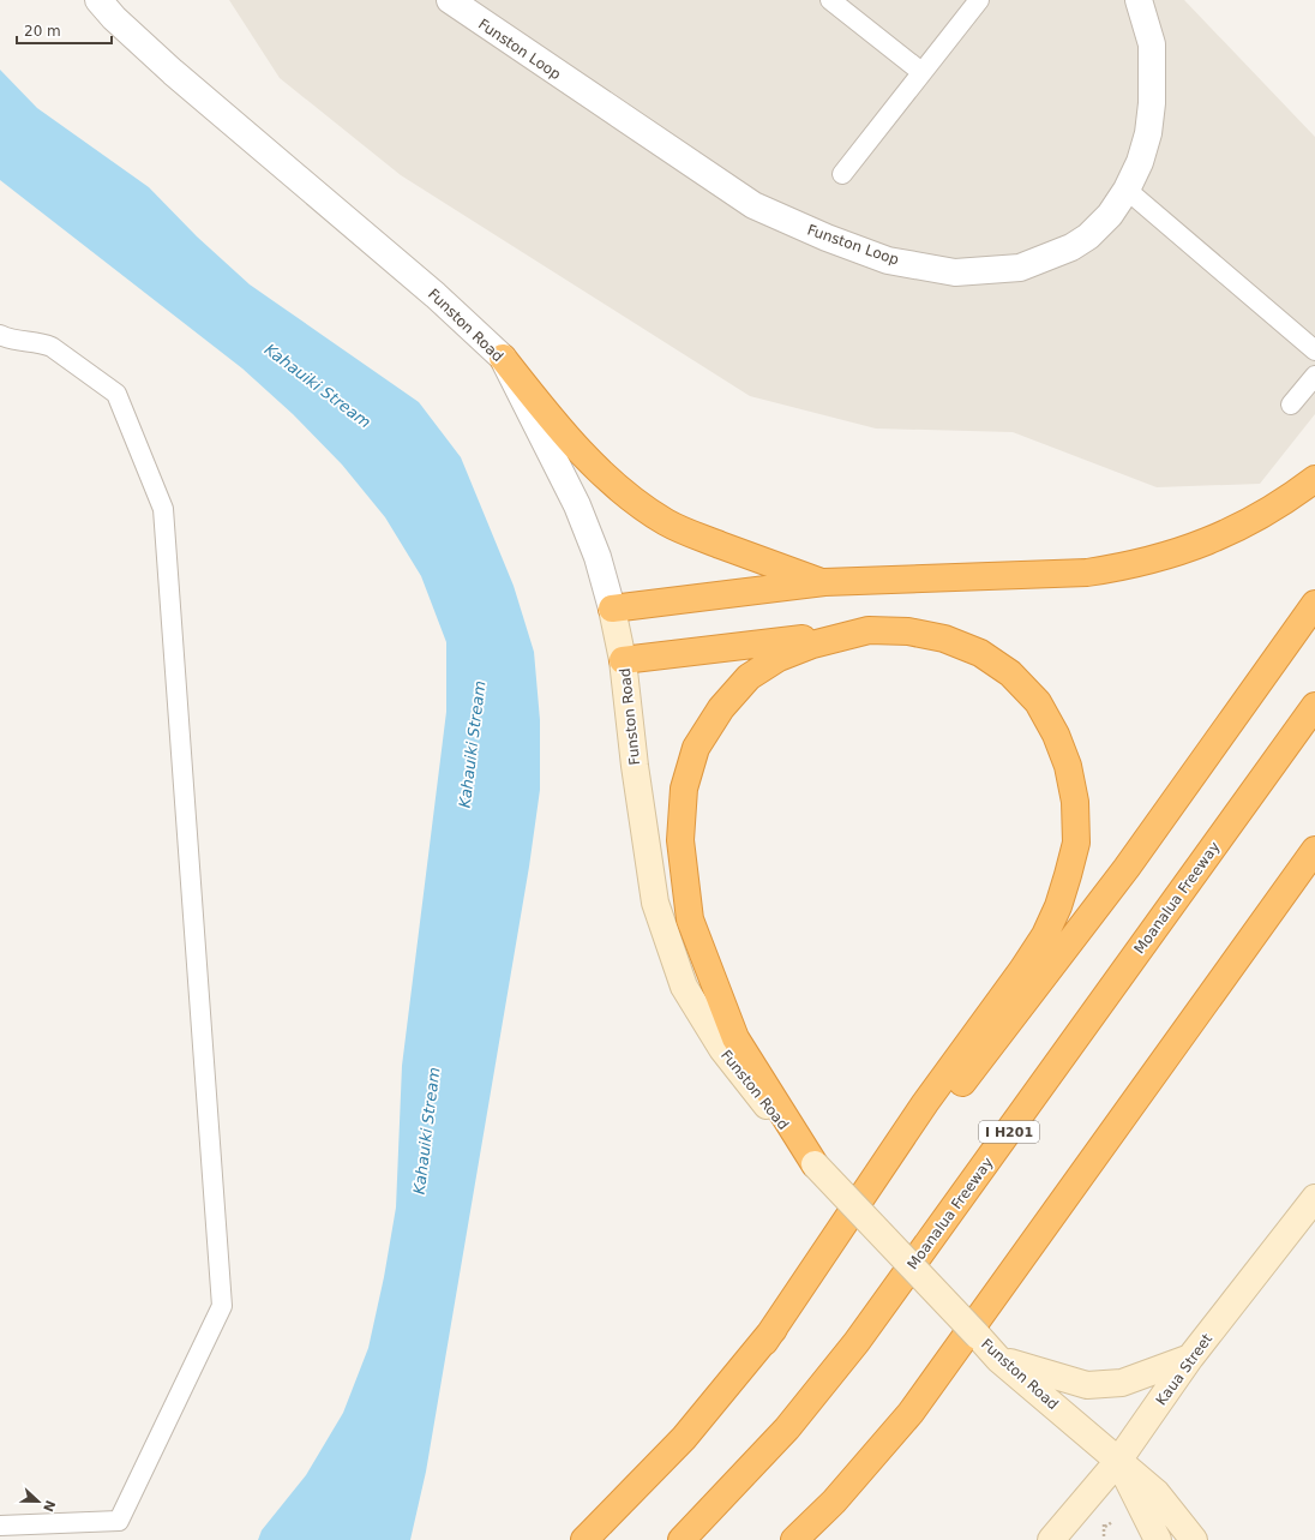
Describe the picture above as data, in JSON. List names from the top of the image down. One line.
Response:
{"streets":{"highway":["Moanalua Freeway","I H201"],"street":["Funston Loop","Funston Road","Kaua Street"]},"crossings":[["Funston Road","Kaua Street"]],"water":["Kahauiki Stream"],"scale_bar":"20 m","north":"right"}
